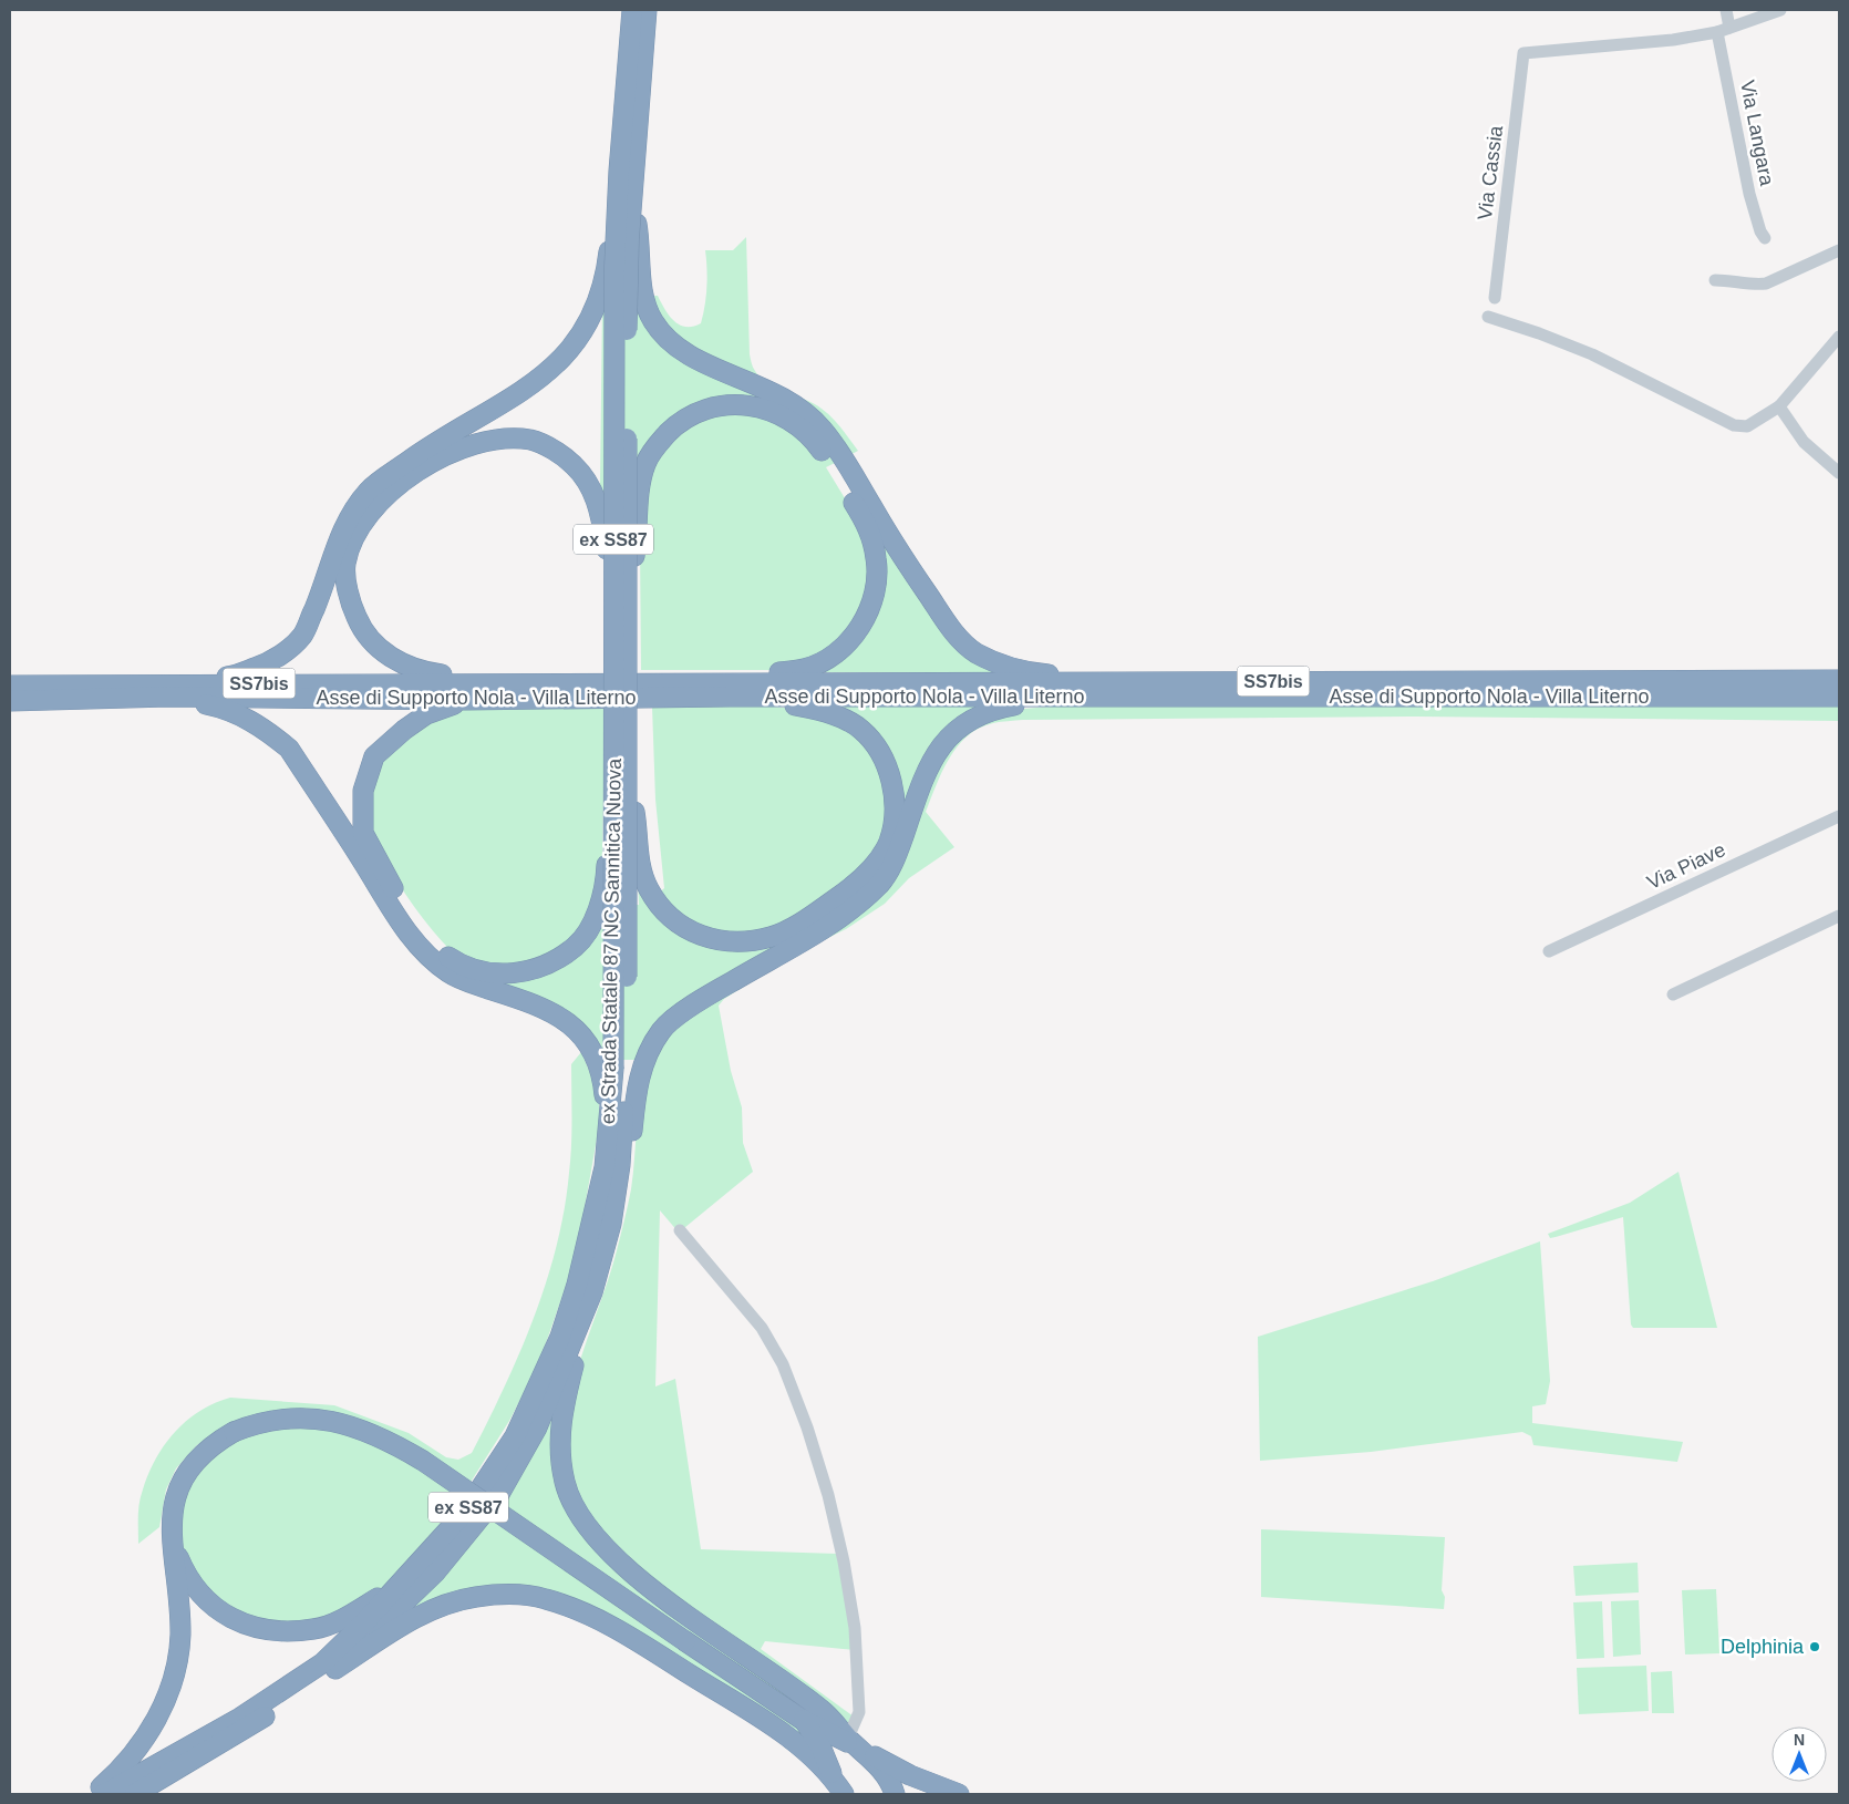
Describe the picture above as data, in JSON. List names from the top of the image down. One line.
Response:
{"streets":{"highway":["ex SS87","SS7bis","Asse di Supporto Nola - Villa Literno","ex Strada Statale 87 NC Sannitica Nuova"],"street":["Via Langara","Via Cassia","Via Piave"]},"crossings":[["Via Langara","Via Cassia"]],"places":["Delphinia"],"north":"top"}
